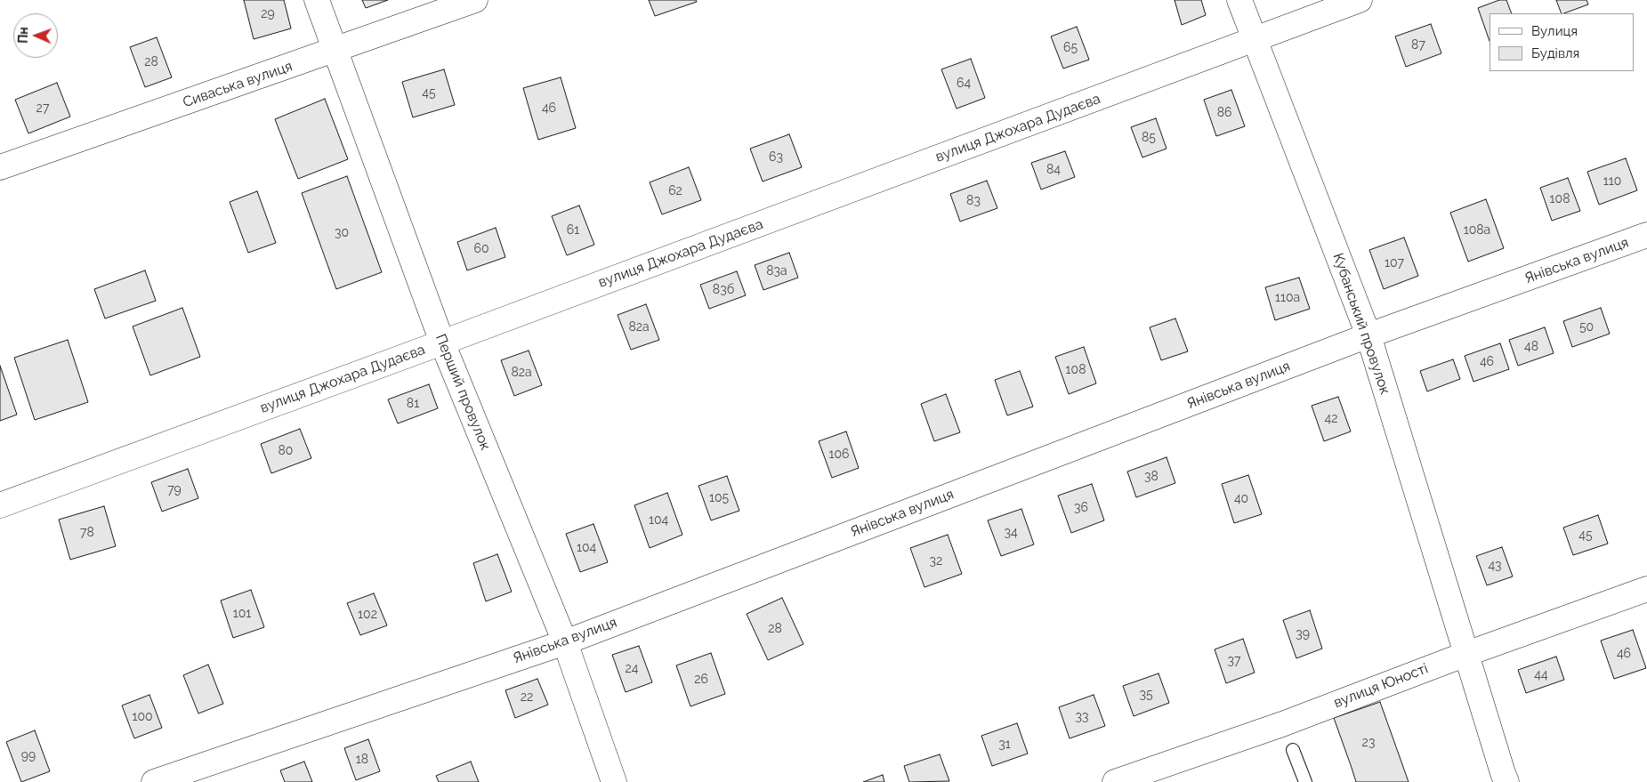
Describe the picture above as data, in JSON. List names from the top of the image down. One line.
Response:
{"streets":{"street":["Сиваська вулиця","вулиця Джохара Дудаєва","Янівська вулиця","Кубанський провулок","Перший провулок","вулиця Юності"]},"crossings":[["Сиваська вулиця","Перший провулок"],["вулиця Джохара Дудаєва","Кубанський провулок"],["вулиця Джохара Дудаєва","Перший провулок"],["Янівська вулиця","Кубанський провулок"],["Янівська вулиця","Перший провулок"],["Кубанський провулок","вулиця Юності"]],"house_numbers":["29","87","65","28","64","45","27","46","86","85","63","84","110","62","108","83","61","108а","30","60","107","83а","83б","110а","82а","50","48","46","108","82а","81","42","80","106","38","79","105","40","36","104","78","34","45","104","32","43","101","102","28","39","46","37","24","44","26","35","22","100","33","23","31","99","18"],"legend":["Вулиця","Будівля"],"north":"left"}
